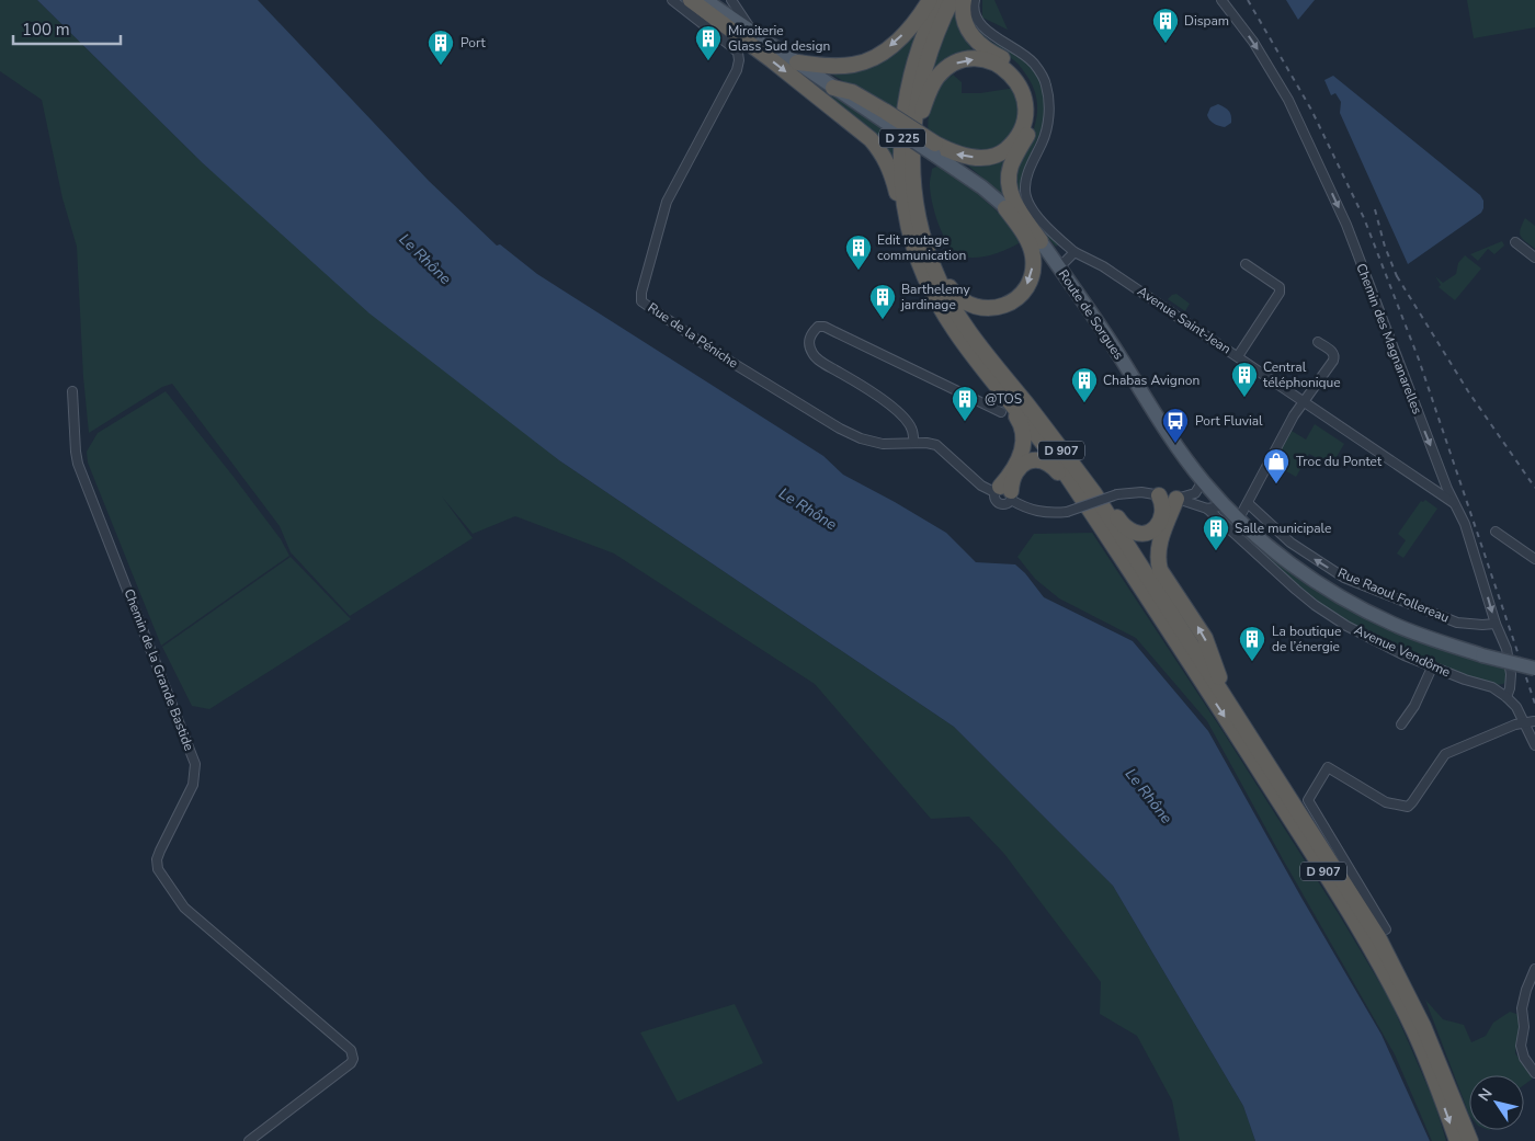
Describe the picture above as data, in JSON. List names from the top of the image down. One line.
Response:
{"streets":{"highway":["D 225","D 907"],"main road":["Route de Sorgues"],"street":["Avenue Saint-Jean","Rue de la Péniche","Chemin des Magnanarelles","Rue Raoul Follereau","Avenue Vendôme","Chemin de la Grande Bastide"]},"crossings":[["D 225","D 907"],["Route de Sorgues","D 907"],["Avenue Saint-Jean","Chemin des Magnanarelles"],["Chemin des Magnanarelles","Rue Raoul Follereau"],["Chemin des Magnanarelles","Avenue Vendôme"]],"one_way":["Chemin des Magnanarelles","Rue Raoul Follereau"],"water":["Le Rhône"],"places":{"building":["Dispam","Miroiterie Glass Sud design","Port","Edit routage communication","Barthelemy jardinage","Central téléphonique","Chabas Avignon","@TOS","Salle municipale","La boutique de l’énergie"],"bus stop":["Port Fluvial"],"shop":["Troc du Pontet"]},"scale_bar":"100 m","north":"top left"}
